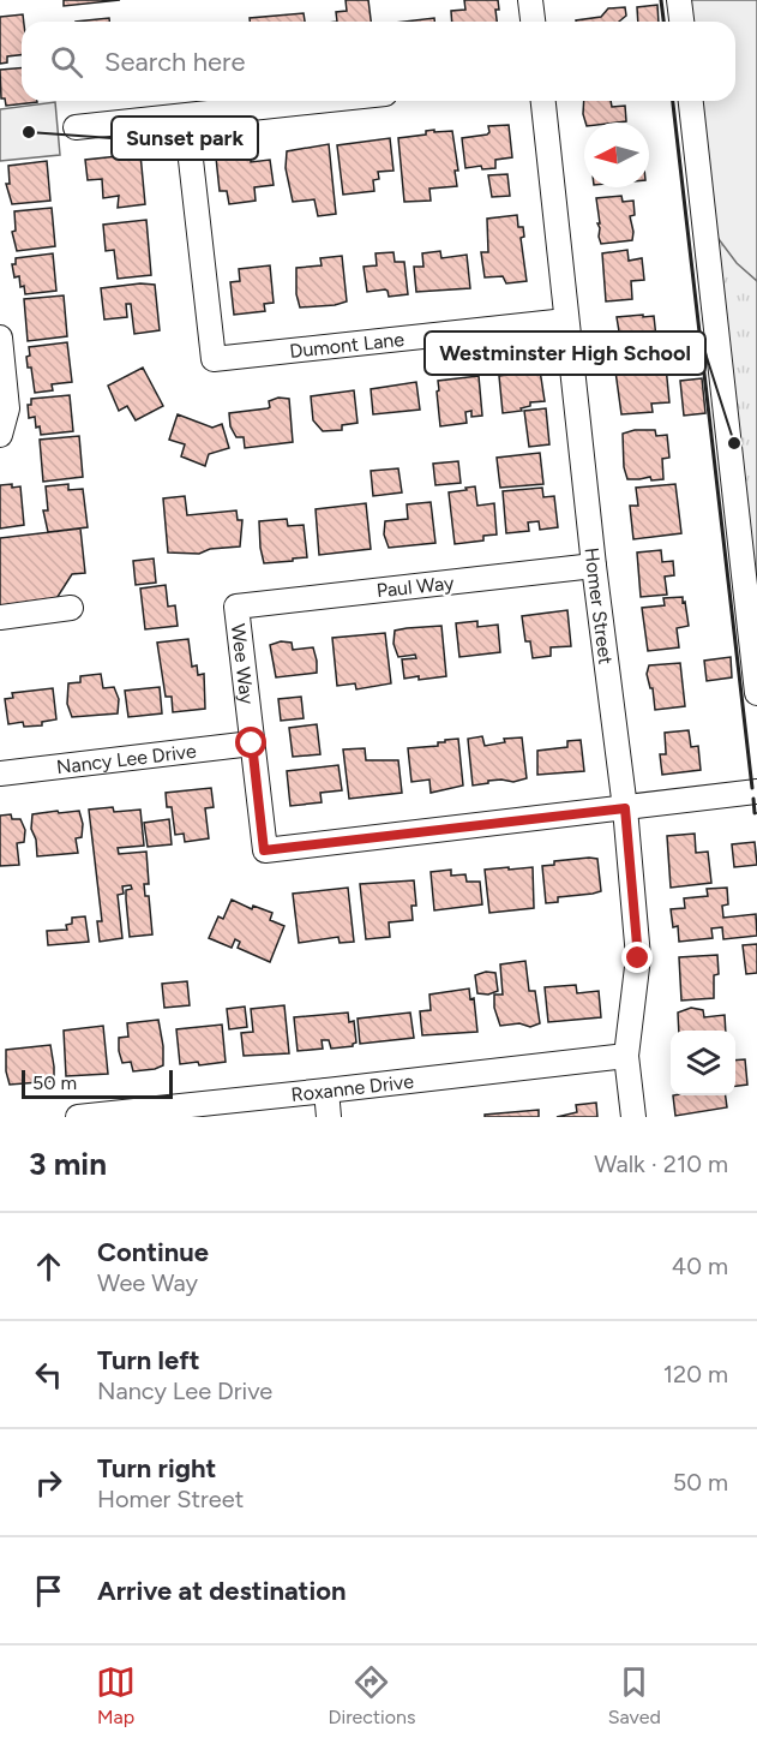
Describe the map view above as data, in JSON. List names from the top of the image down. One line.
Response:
{"streets":{"street":["Dumont Lane","Paul Way","Homer Street","Wee Way","Nancy Lee Drive","Roxanne Drive"]},"crossings":[["Dumont Lane","Homer Street"],["Paul Way","Homer Street"],["Paul Way","Wee Way"],["Homer Street","Wee Way"],["Homer Street","Roxanne Drive"],["Wee Way","Nancy Lee Drive"]],"places":["Sunset park","Westminster High School"],"scale_bar":"50 m","north":"left","page":{"search":"Search here","scale":"50 m","heading":["3 min","Walk · 210 m"],"list":[["Continue","Wee Way","40 m"],["Turn left","Nancy Lee Drive","120 m"],["Turn right","Homer Street","50 m"],"Arrive at destination"],"nav":["Map","Directions","Saved"]}}
